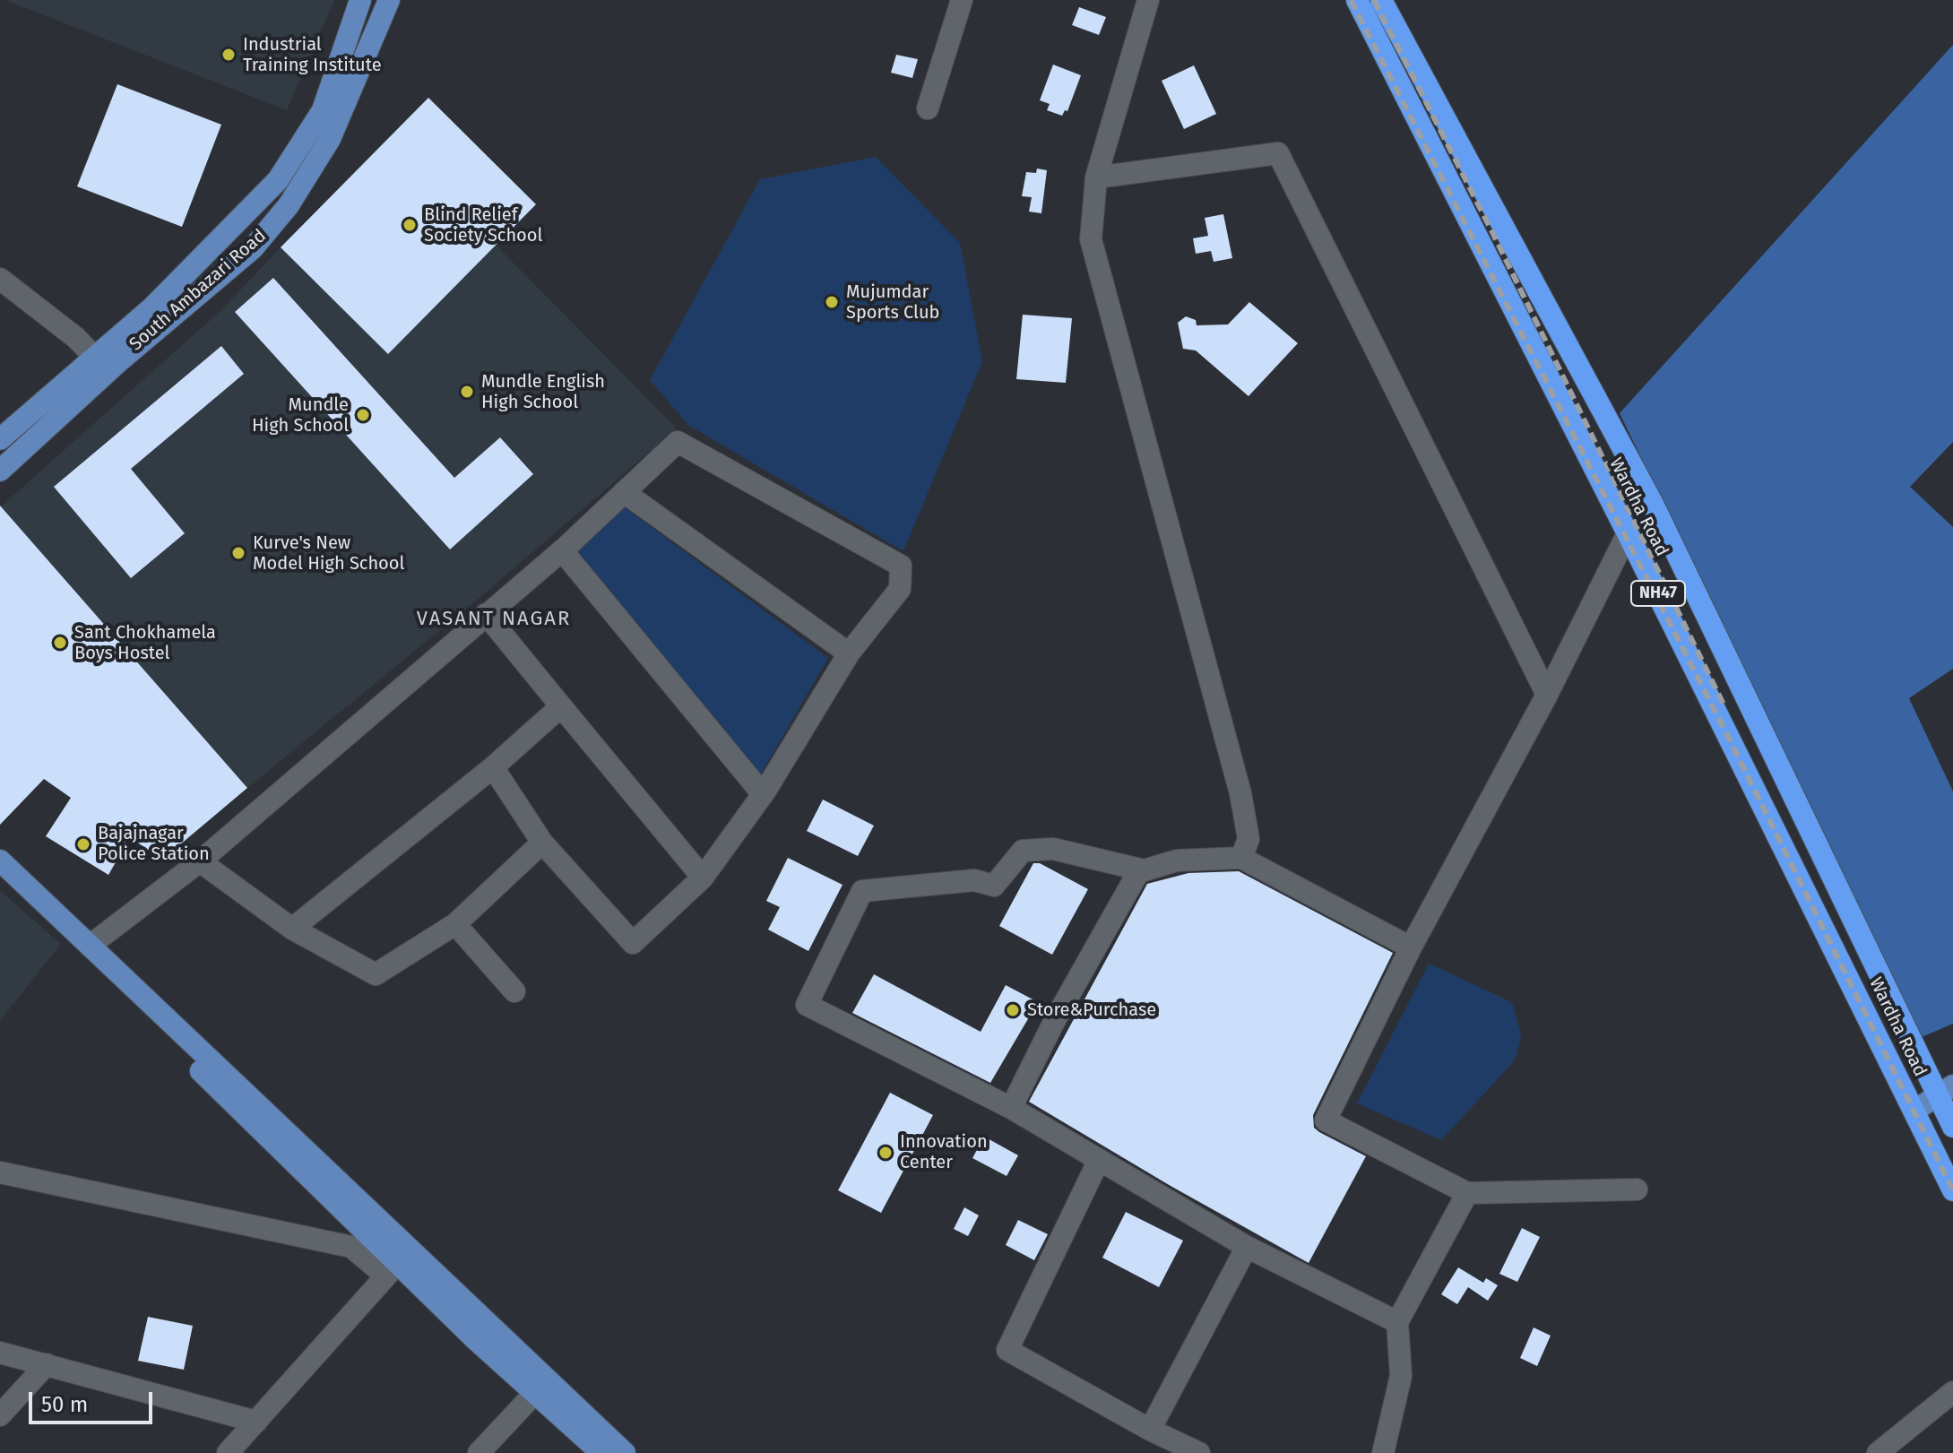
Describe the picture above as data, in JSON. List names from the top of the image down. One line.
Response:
{"streets":{"highway":["Wardha Road","NH47"],"main road":["South Ambazari Road"]},"districts":["VASANT NAGAR"],"places":["Industrial Training Institute","Blind Relief Society School","Mujumdar Sports Club","Mundle English High School","Mundle High School","Kurve's New Model High School","Sant Chokhamela Boys Hostel","Bajajnagar Police Station","Store&Purchase","Innovation Center"],"scale_bar":"50 m"}
